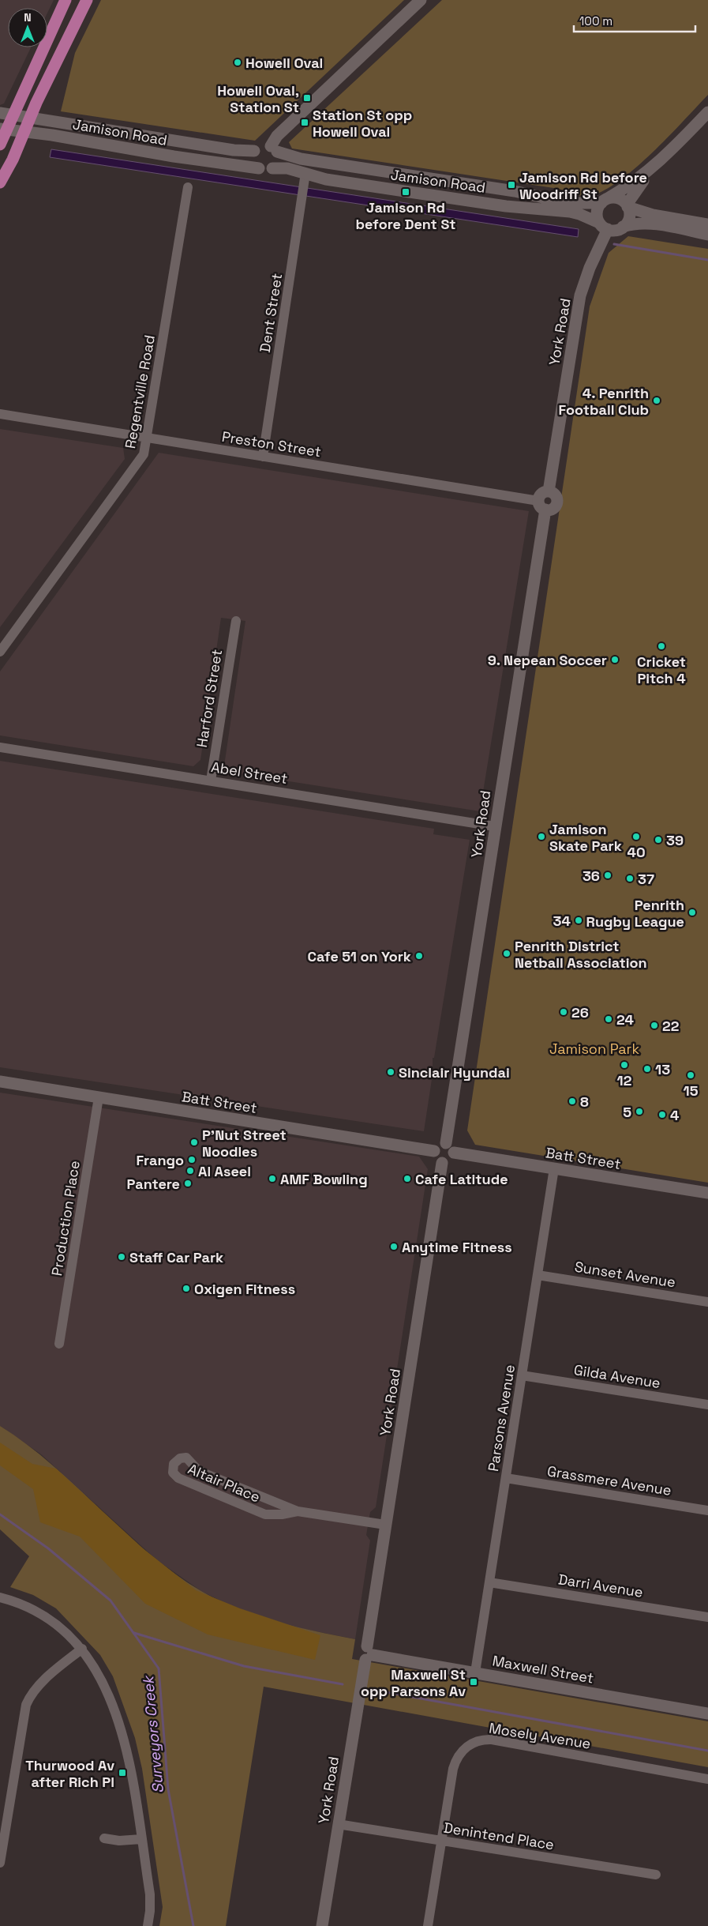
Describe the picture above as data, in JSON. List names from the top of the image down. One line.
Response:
{"streets":{"street":["Jamison Road","Dent Street","York Road","Regentville Road","Preston Street","Harford Street","Abel Street","Batt Street","Production Place","Sunset Avenue","Gilda Avenue","Parsons Avenue","Grassmere Avenue","Altair Place","Darri Avenue","Maxwell Street","Mosely Avenue","Denintend Place"]},"crossings":[["Jamison Road","Dent Street"],["Jamison Road","York Road"],["Dent Street","Preston Street"],["York Road","Preston Street"],["York Road","Abel Street"],["York Road","Batt Street"],["York Road","Altair Place"],["York Road","Maxwell Street"],["York Road","Denintend Place"],["Regentville Road","Preston Street"],["Harford Street","Abel Street"],["Batt Street","Production Place"],["Batt Street","Parsons Avenue"],["Sunset Avenue","Parsons Avenue"],["Gilda Avenue","Parsons Avenue"],["Parsons Avenue","Grassmere Avenue"],["Parsons Avenue","Darri Avenue"],["Parsons Avenue","Maxwell Street"],["Mosely Avenue","Denintend Place"]],"water":["Surveyors Creek"],"parks":["Jamison Park"],"places":{"other":["Howell Oval","4. Penrith Football Club","Cricket Pitch 4","9. Nepean Soccer","Jamison Skate Park","40","39","36","37","Penrith Rugby League","34","Penrith District Netball Association","Cafe 51 on York","26","24","22","12","13","Sinclair Hyundai","15","8","5","4","P'Nut Street Noodles","Frango","Al Aseel","AMF Bowling","Cafe Latitude","Pantere","Anytime Fitness","Staff Car Park","Oxigen Fitness"],"transit":["Howell Oval, Station St","Station St opp Howell Oval","Jamison Rd before Woodriff St","Jamison Rd before Dent St","Maxwell St opp Parsons Av","Thurwood Av after Rich Pl"]},"scale_bar":"100 m","north":"top"}
